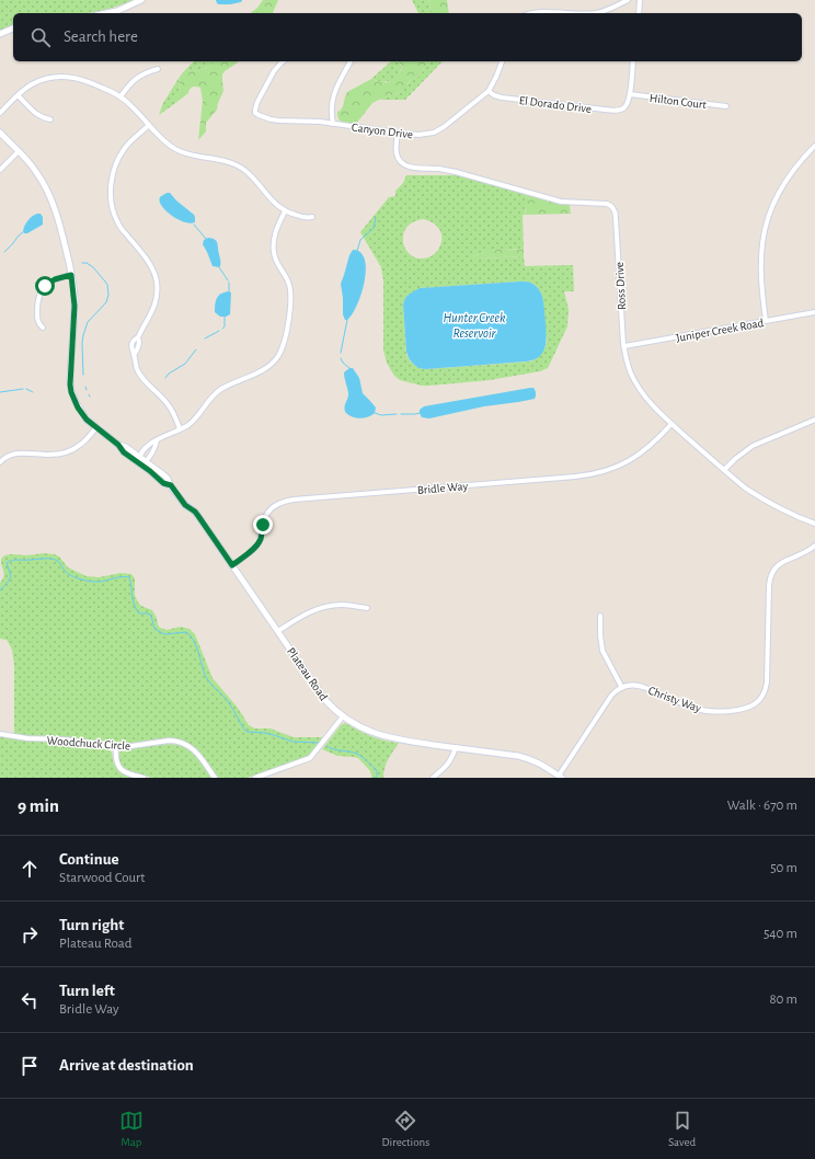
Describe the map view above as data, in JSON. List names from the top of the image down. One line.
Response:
{"streets":{"street":["Hilton Court","El Dorado Drive","Canyon Drive","Ross Drive","Juniper Creek Road","Bridle Way","Plateau Road","Christy Way","Woodchuck Circle"]},"crossings":[["Hilton Court","El Dorado Drive"],["El Dorado Drive","Canyon Drive"],["Canyon Drive","Ross Drive"],["Ross Drive","Juniper Creek Road"],["Ross Drive","Bridle Way"],["Bridle Way","Plateau Road"]],"water":["Hunter Creek Reservoir"],"page":{"search":"Search here","heading":["9 min","Walk · 670 m"],"list":[["Continue","Starwood Court","50 m"],["Turn right","Plateau Road","540 m"],["Turn left","Bridle Way","80 m"],"Arrive at destination"],"nav":["Map","Directions","Saved"]}}
